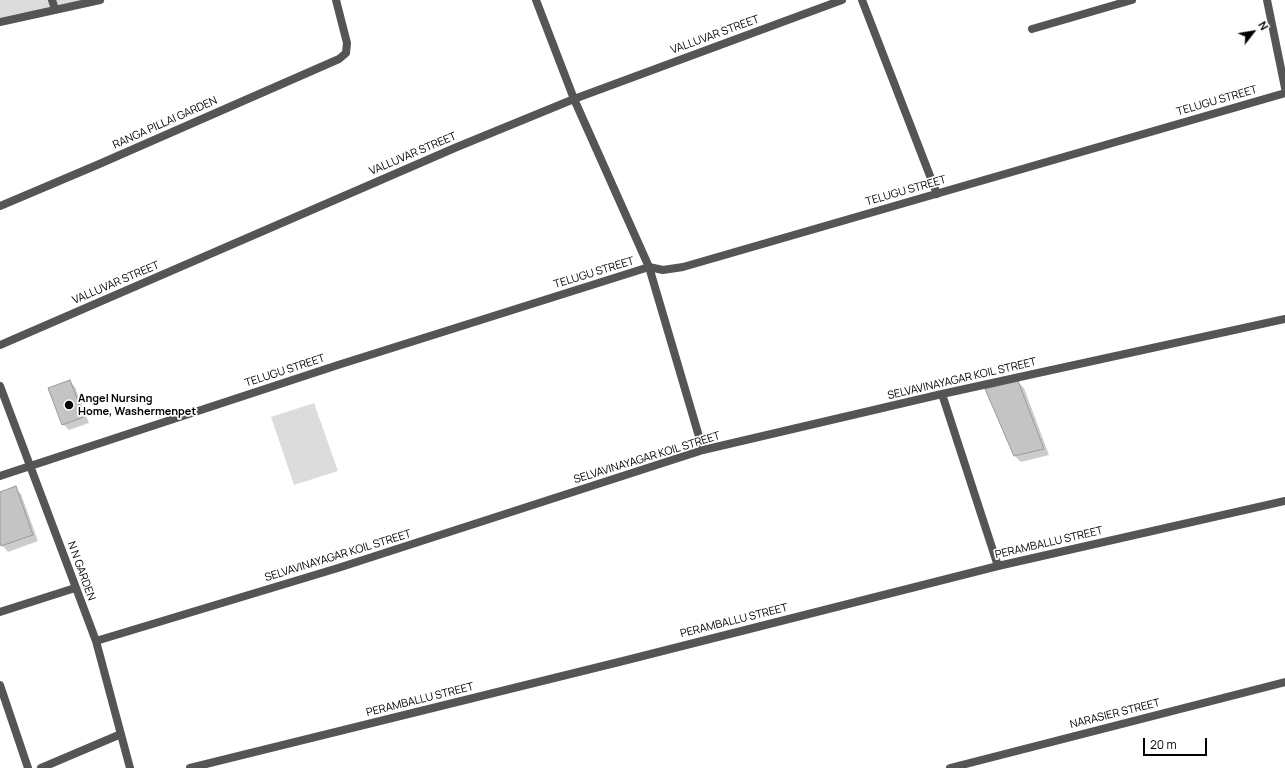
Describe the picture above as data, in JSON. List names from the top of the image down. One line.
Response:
{"streets":{"street":["VALLUVAR STREET","TELUGU STREET","RANGA PILLAI GARDEN","SELVAVINAYAGAR KOIL STREET","PERAMBALLU STREET","N N GARDEN","NARASIER STREET"]},"crossings":[["TELUGU STREET","N N GARDEN"],["SELVAVINAYAGAR KOIL STREET","N N GARDEN"]],"places":["Angel Nursing Home, Washermenpet"],"scale_bar":"20 m","north":"top right"}
